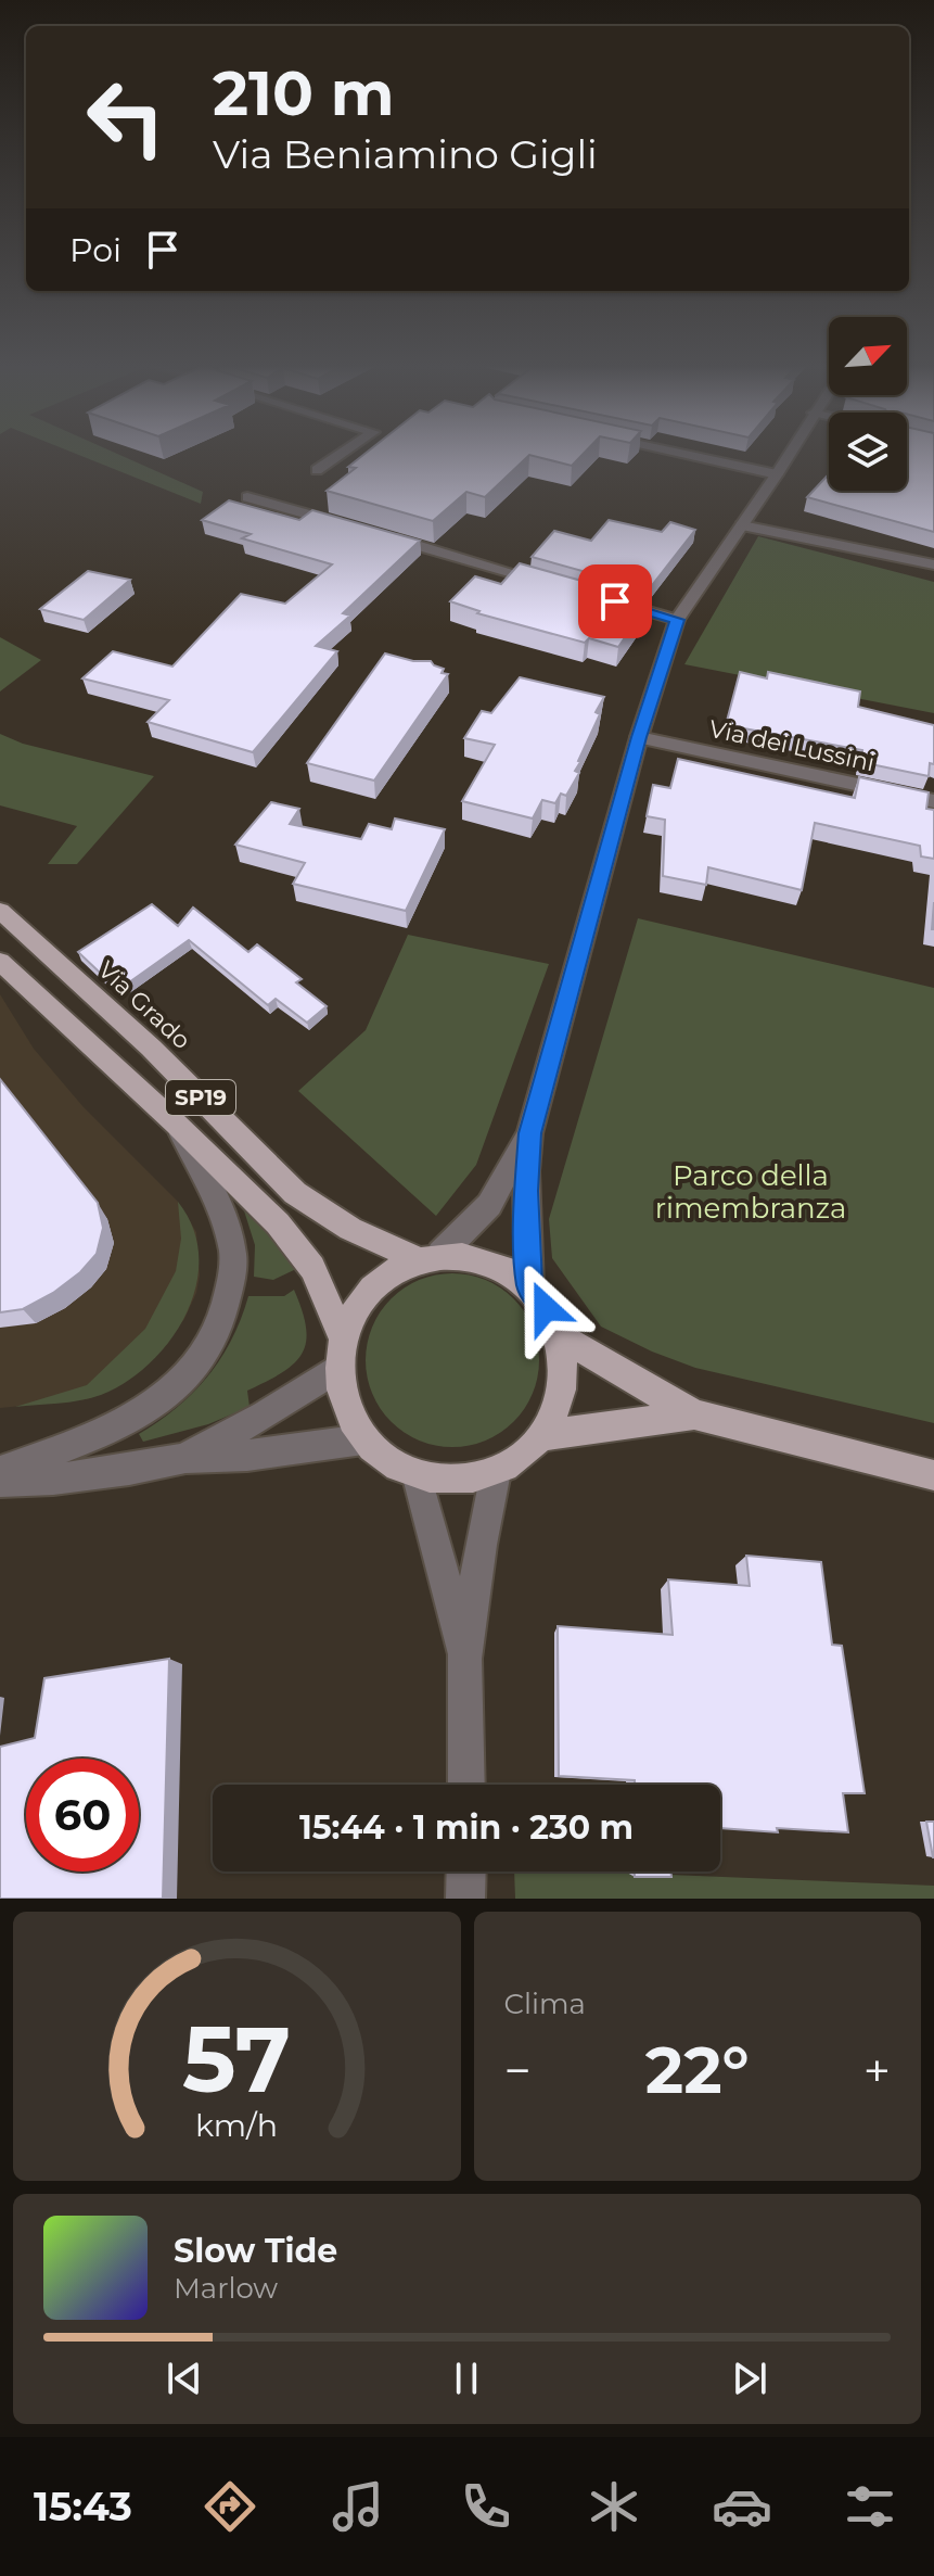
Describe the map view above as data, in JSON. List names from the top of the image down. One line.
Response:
{"streets":{"main road":["Via Grado","SP19"],"street":["Via dei Lussini"]},"crossings":[["Via Grado","SP19"]],"parks":["Parco della rimembranza"],"north":"top right","page":{"turn":["210 m","Via Beniamino Gigli"],"then":"Poi","limit":"60","trip":"15:44 · 1 min · 230 m","tile":"Clima","heat":["−","22°","+"],"song":["Slow Tide","Marlow"],"tabs":"15:43","gauge":["57","km/h"]}}
